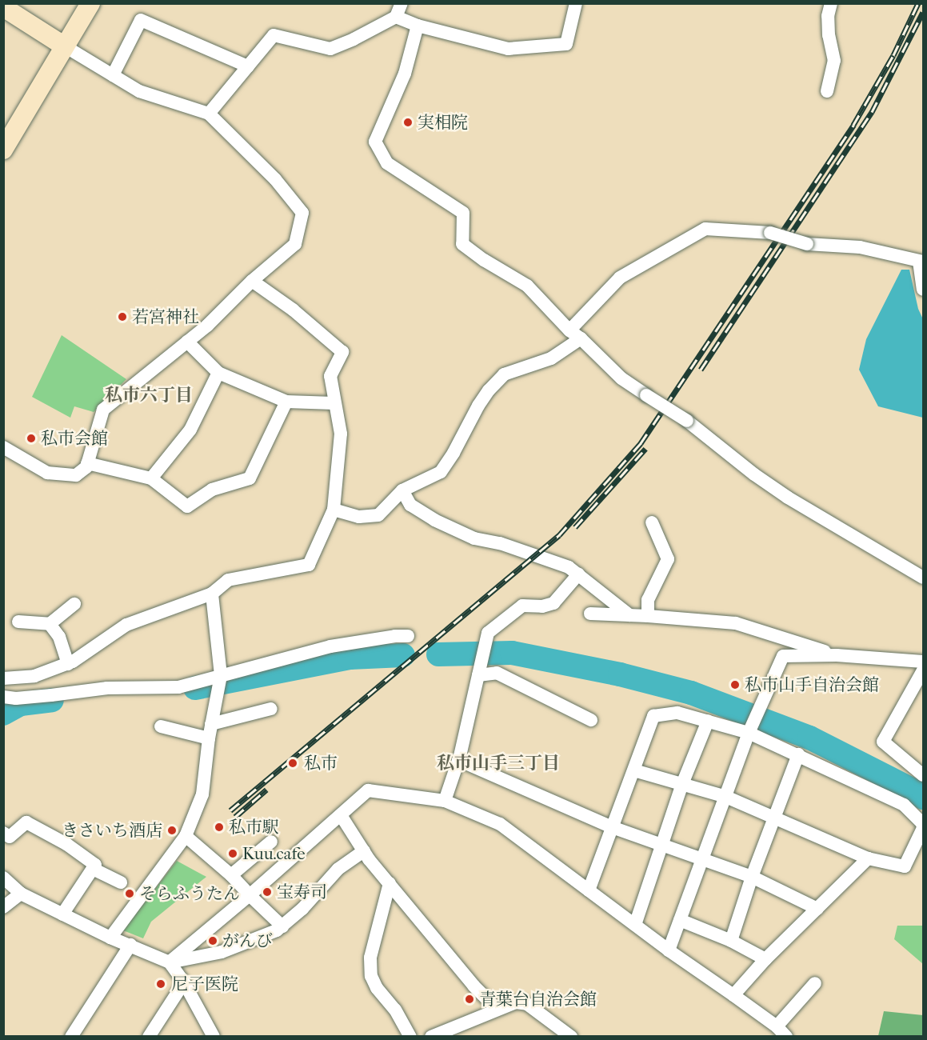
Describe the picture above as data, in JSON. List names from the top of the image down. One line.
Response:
{"districts":["私市六丁目","私市山手三丁目"],"places":["実相院","若宮神社","私市会館","私市山手自治会館","私市","私市駅","きさいち酒店","Kuu.cafe","宝寿司","そらふうたん","がんび","尼子医院","青葉台自治会館"]}
